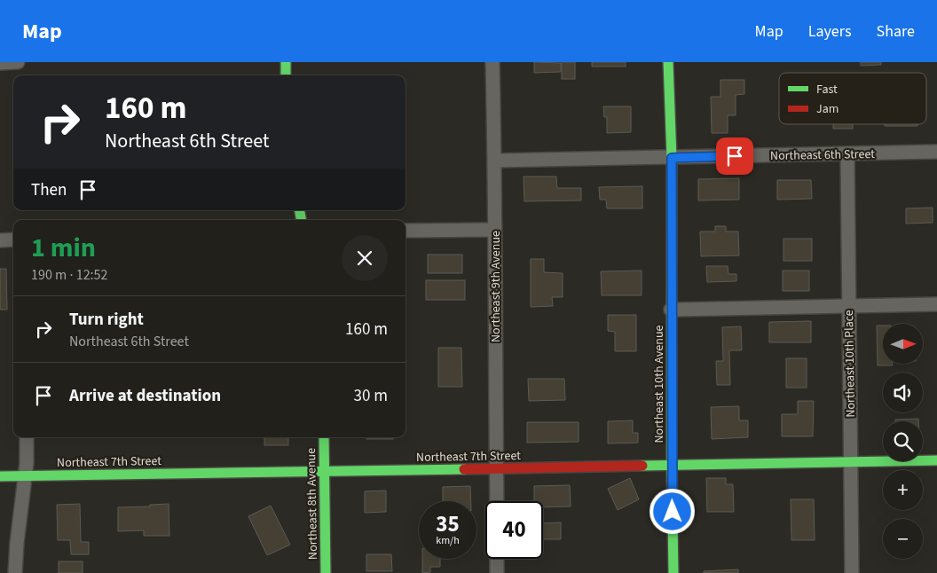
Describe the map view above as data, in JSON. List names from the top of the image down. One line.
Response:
{"streets":{"street":["Northeast 6th Street","Northeast 9th Avenue","Northeast 10th Place","Northeast 10th Avenue","Northeast 7th Street","Northeast 8th Avenue"]},"crossings":[["Northeast 6th Street","Northeast 9th Avenue"],["Northeast 6th Street","Northeast 10th Place"],["Northeast 6th Street","Northeast 10th Avenue"],["Northeast 9th Avenue","Northeast 7th Street"],["Northeast 10th Place","Northeast 7th Street"],["Northeast 10th Avenue","Northeast 7th Street"],["Northeast 7th Street","Northeast 8th Avenue"]],"legend":["Fast","Jam"],"north":"right","page":{"header":"Map","nav":["Map","Layers","Share"],"turn":["160 m","Northeast 6th Street"],"then":"Then","heading":["1 min","190 m · 12:52"],"list":[{"name":"Turn right","note":"Northeast 6th Street","value":"160 m"},{"name":"Arrive at destination","value":"30 m"}],"map_buttons":["+","−"],"speed":"35 km/h","limit":"40"}}
